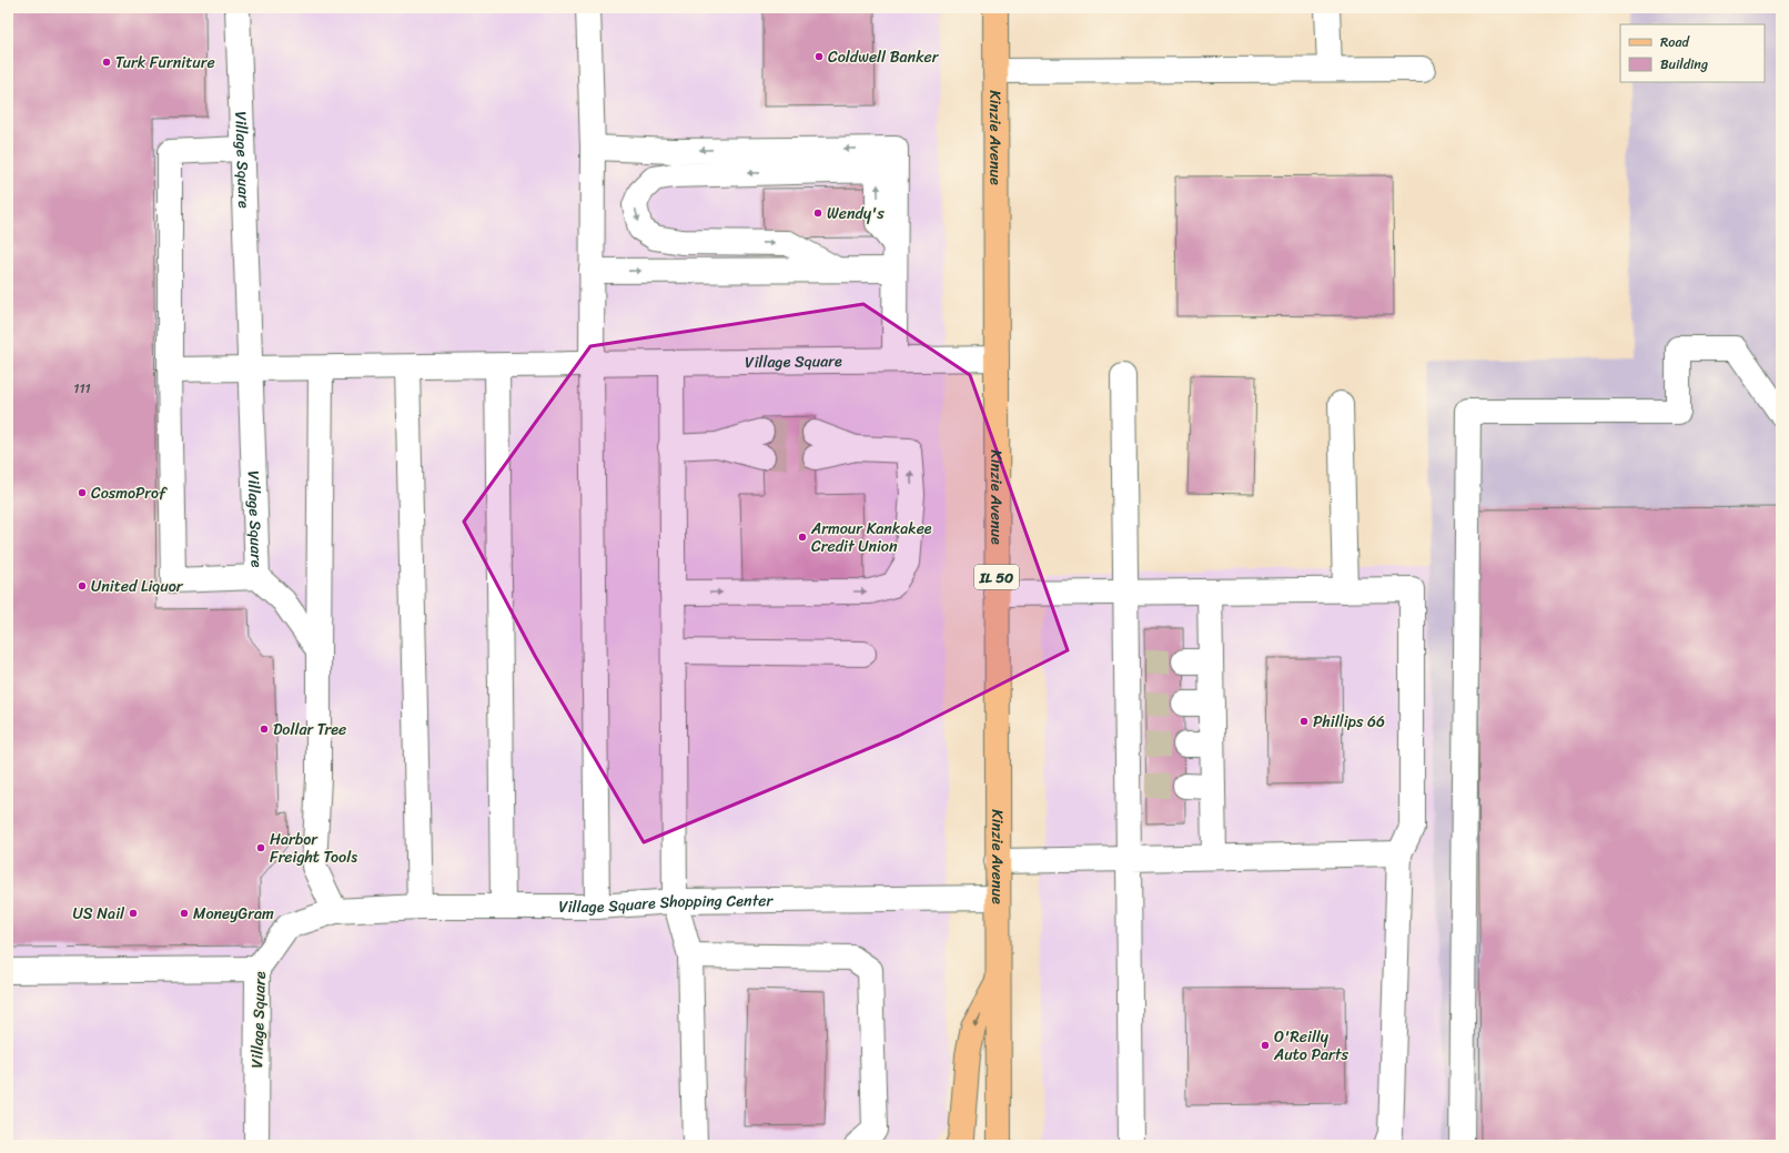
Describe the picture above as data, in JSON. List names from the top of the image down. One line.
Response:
{"streets":{"main road":["Kinzie Avenue","IL 50"],"street":["Village Square","Village Square Shopping Center"]},"crossings":[["Kinzie Avenue","Village Square"],["Kinzie Avenue","Village Square Shopping Center"],["Village Square","Village Square Shopping Center"]],"places":["Coldwell Banker","Turk Furniture","Wendy's","CosmoProf","Armour Kankakee Credit Union","United Liquor","Phillips 66","Dollar Tree","Harbor Freight Tools","US Nail","MoneyGram","O'Reilly Auto Parts"],"house_numbers":["111"],"legend":["Road","Building"]}
